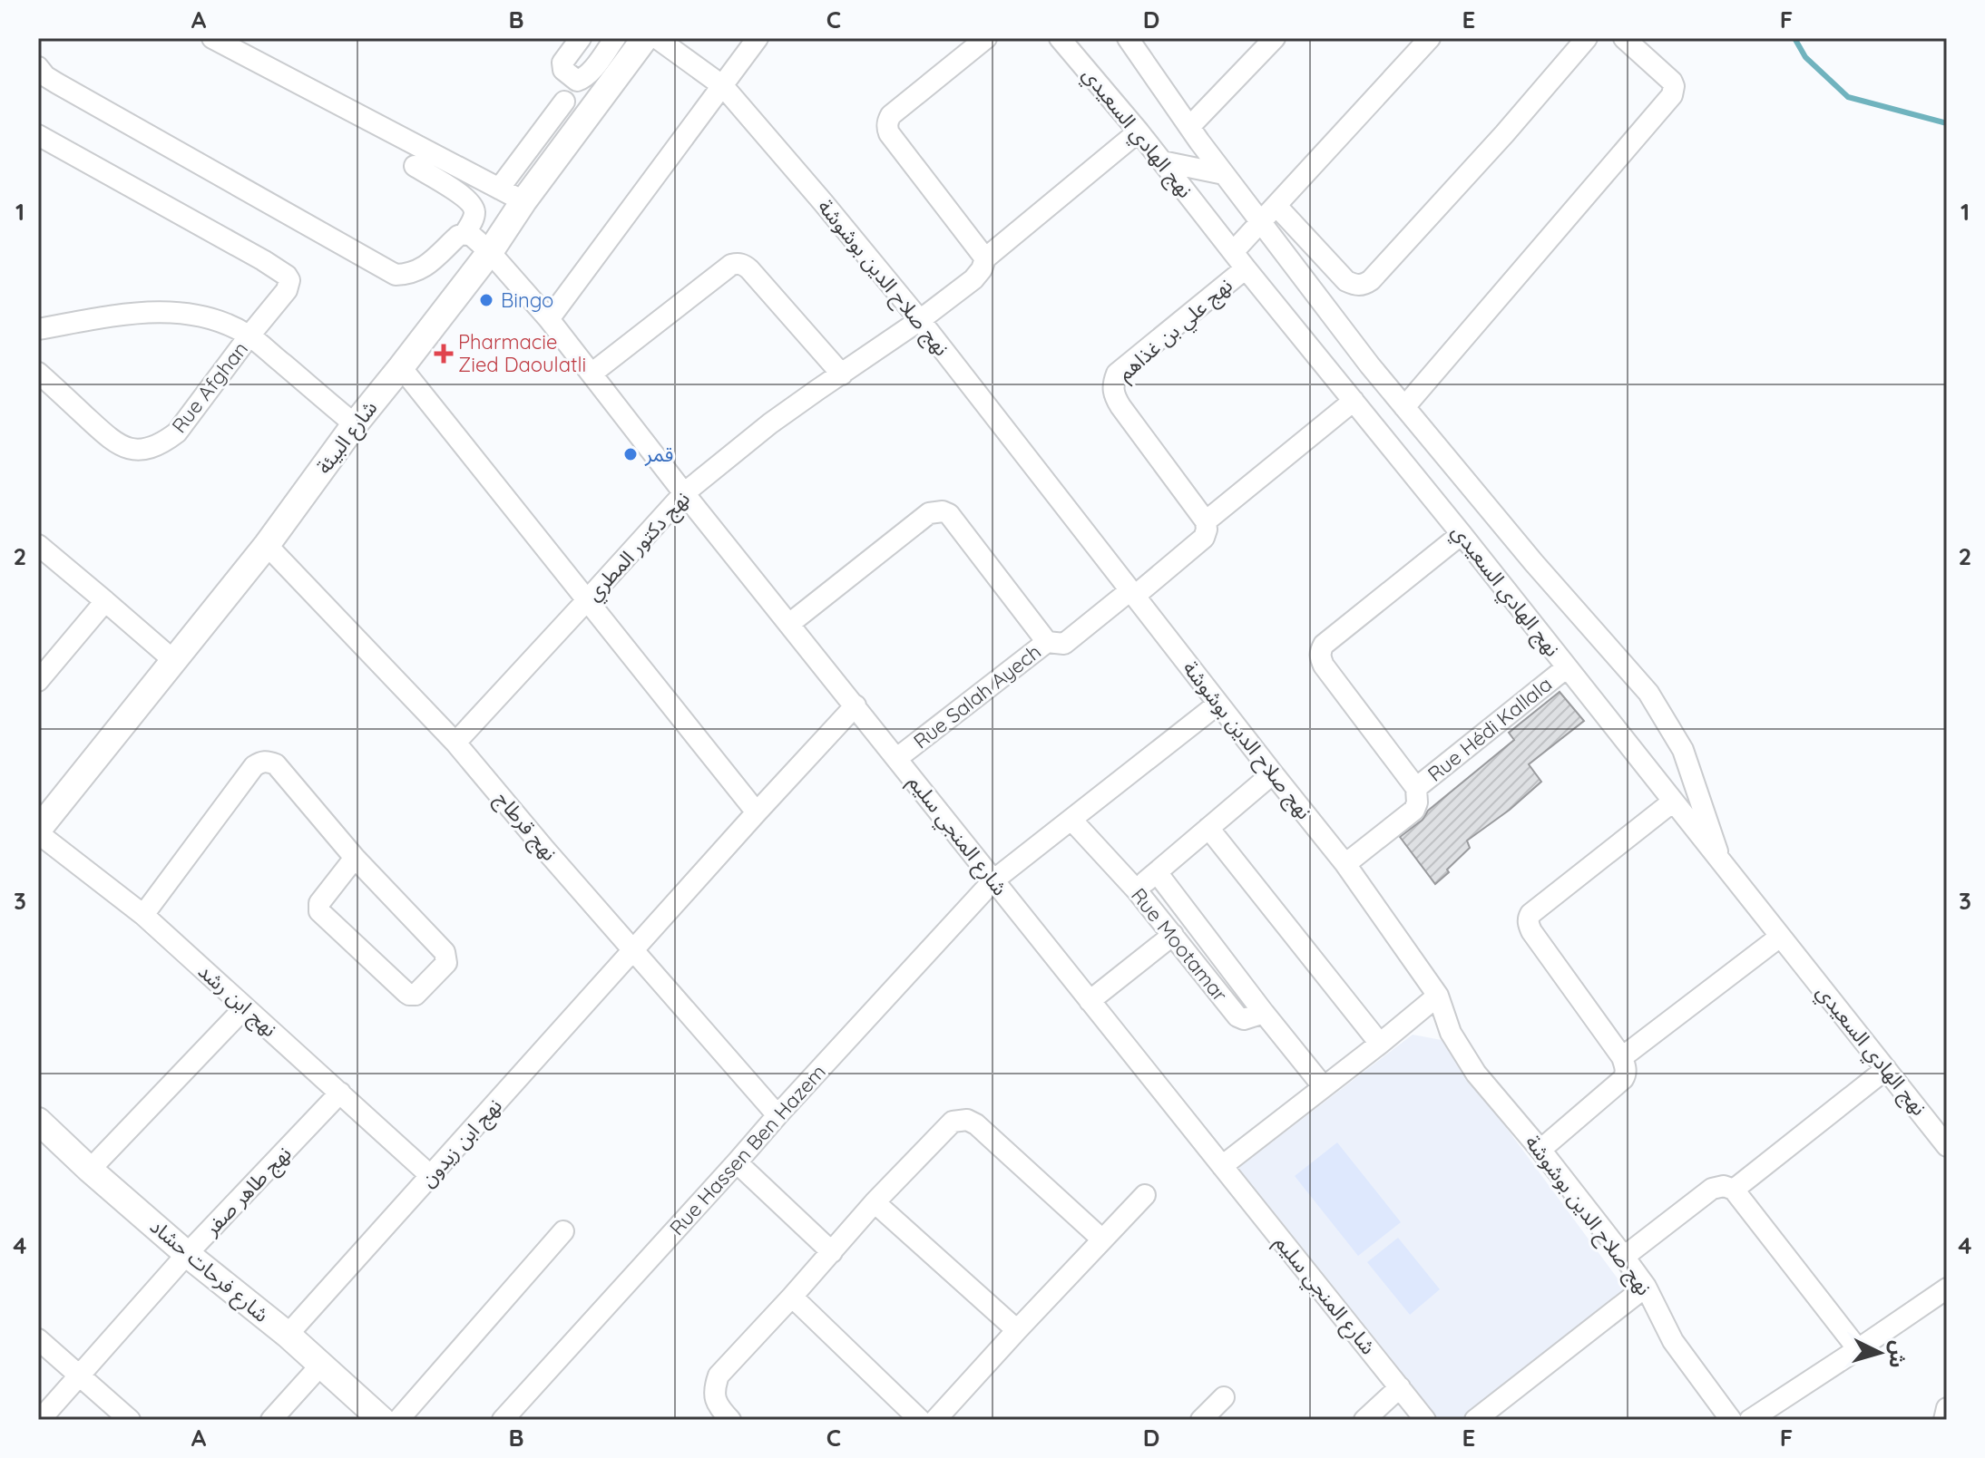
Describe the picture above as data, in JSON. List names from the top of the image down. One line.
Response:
{"streets":{"main road":["شارع البيئة","شارع فرحات حشاد"],"street":["نهج الهادي السعيدي","نهج صلاح الدين بوشوشة","نهج علي بن غذاهم","Rue Afghan","نهج دكتور المطري","Rue Salah Ayech","Rue Hédi Kallala","نهج قرطاج","شارع المنجي سليم","Rue Mootamar","نهج ابن رشد","نهج ابن زيدون","Rue Hassen Ben Hazem","نهج طاهر صفر"]},"crossings":[["نهج الهادي السعيدي","نهج علي بن غذاهم"],["نهج الهادي السعيدي","نهج دكتور المطري"],["نهج الهادي السعيدي","Rue Hédi Kallala"],["نهج صلاح الدين بوشوشة","نهج دكتور المطري"],["نهج صلاح الدين بوشوشة","Rue Hassen Ben Hazem"],["شارع البيئة","نهج قرطاج"],["شارع البيئة","شارع المنجي سليم"],["شارع البيئة","نهج ابن رشد"],["نهج دكتور المطري","نهج قرطاج"],["نهج دكتور المطري","شارع المنجي سليم"],["Rue Salah Ayech","شارع المنجي سليم"],["نهج قرطاج","نهج ابن زيدون"],["نهج قرطاج","Rue Hassen Ben Hazem"],["شارع المنجي سليم","نهج ابن زيدون"],["شارع المنجي سليم","Rue Hassen Ben Hazem"],["Rue Mootamar","Rue Hassen Ben Hazem"],["نهج ابن رشد","نهج ابن زيدون"],["نهج ابن رشد","نهج طاهر صفر"],["نهج ابن زيدون","شارع فرحات حشاد"],["نهج طاهر صفر","شارع فرحات حشاد"]],"places":{"other":["Bingo","قمر"],"health":["Pharmacie Zied Daoulatli"]},"north":"right","grid":{"columns":["A","B","C","D","E","F"],"rows":["1","2","3","4"]}}
